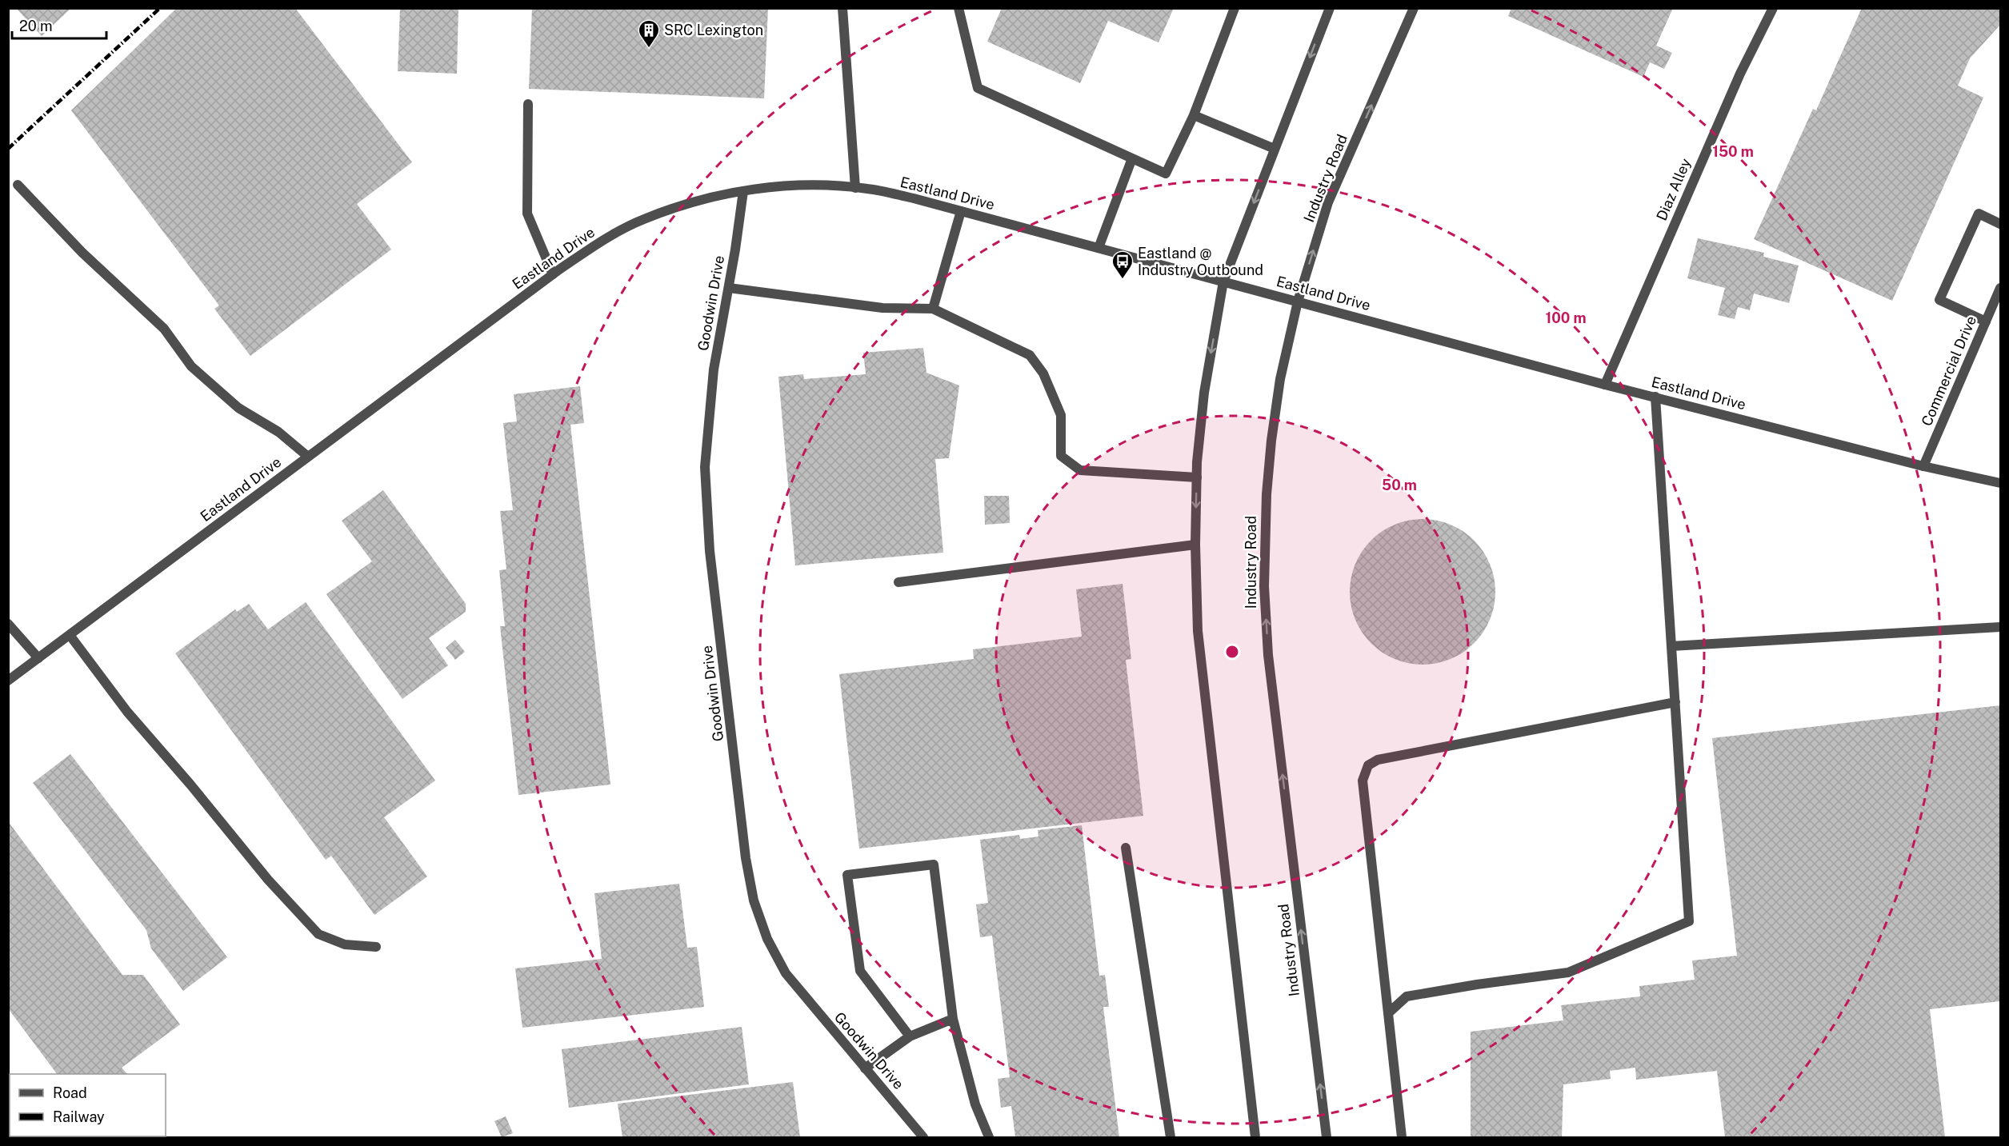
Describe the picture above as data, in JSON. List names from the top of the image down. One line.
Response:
{"streets":{"street":["Industry Road","Diaz Alley","Eastland Drive","Goodwin Drive","Commercial Drive"]},"crossings":[["Industry Road","Eastland Drive"],["Diaz Alley","Eastland Drive"],["Eastland Drive","Goodwin Drive"],["Eastland Drive","Commercial Drive"]],"places":{"building":["SRC Lexington"],"bus stop":["Eastland @ Industry Outbound"]},"legend":["Road","Railway"],"scale_bar":"20 m","rings":["150 m","100 m","50 m"]}
